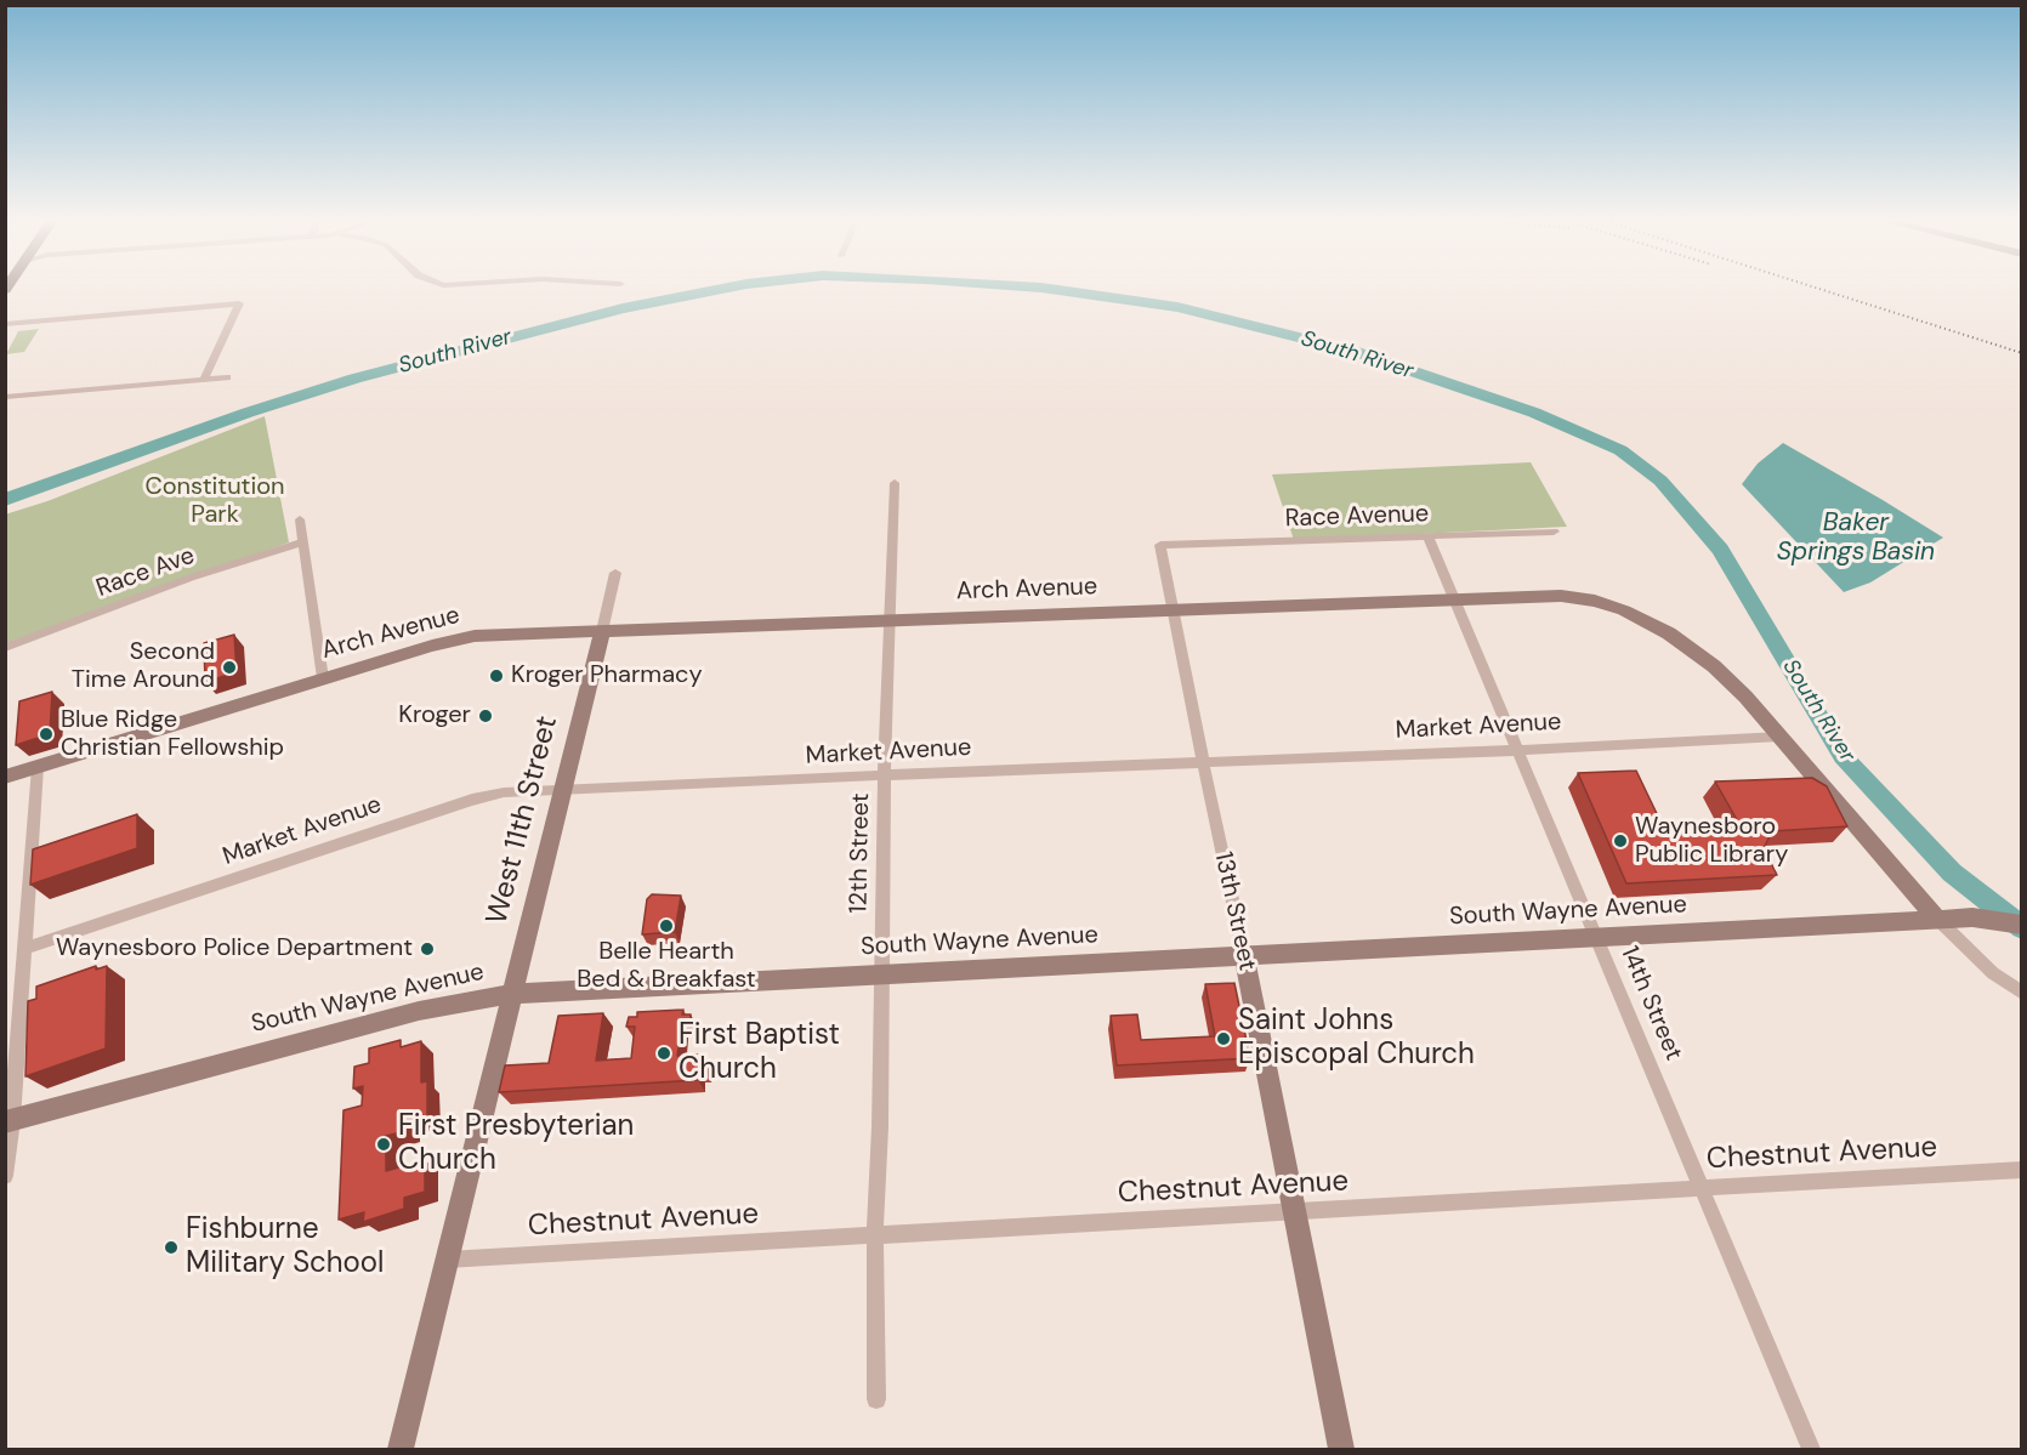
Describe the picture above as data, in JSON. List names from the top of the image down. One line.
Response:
{"streets":{"street":["Race Avenue","Race Ave","Arch Avenue","Market Avenue","West 11th Street","12th Street","13th Street","South Wayne Avenue","14th Street","Chestnut Avenue"]},"crossings":[["Race Avenue","13th Street"],["Race Avenue","14th Street"],["Arch Avenue","Market Avenue"],["Arch Avenue","West 11th Street"],["Arch Avenue","12th Street"],["Arch Avenue","13th Street"],["Arch Avenue","South Wayne Avenue"],["Arch Avenue","14th Street"],["Market Avenue","West 11th Street"],["Market Avenue","12th Street"],["Market Avenue","13th Street"],["Market Avenue","14th Street"],["West 11th Street","South Wayne Avenue"],["West 11th Street","Chestnut Avenue"],["12th Street","South Wayne Avenue"],["12th Street","Chestnut Avenue"],["13th Street","South Wayne Avenue"],["13th Street","Chestnut Avenue"],["South Wayne Avenue","14th Street"],["14th Street","Chestnut Avenue"]],"water":["South River","Baker Springs Basin"],"parks":["Constitution Park"],"places":["Second Time Around","Kroger Pharmacy","Kroger","Blue Ridge Christian Fellowship","Waynesboro Public Library","Belle Hearth Bed & Breakfast","Waynesboro Police Department","Saint Johns Episcopal Church","First Baptist Church","First Presbyterian Church","Fishburne Military School"]}
